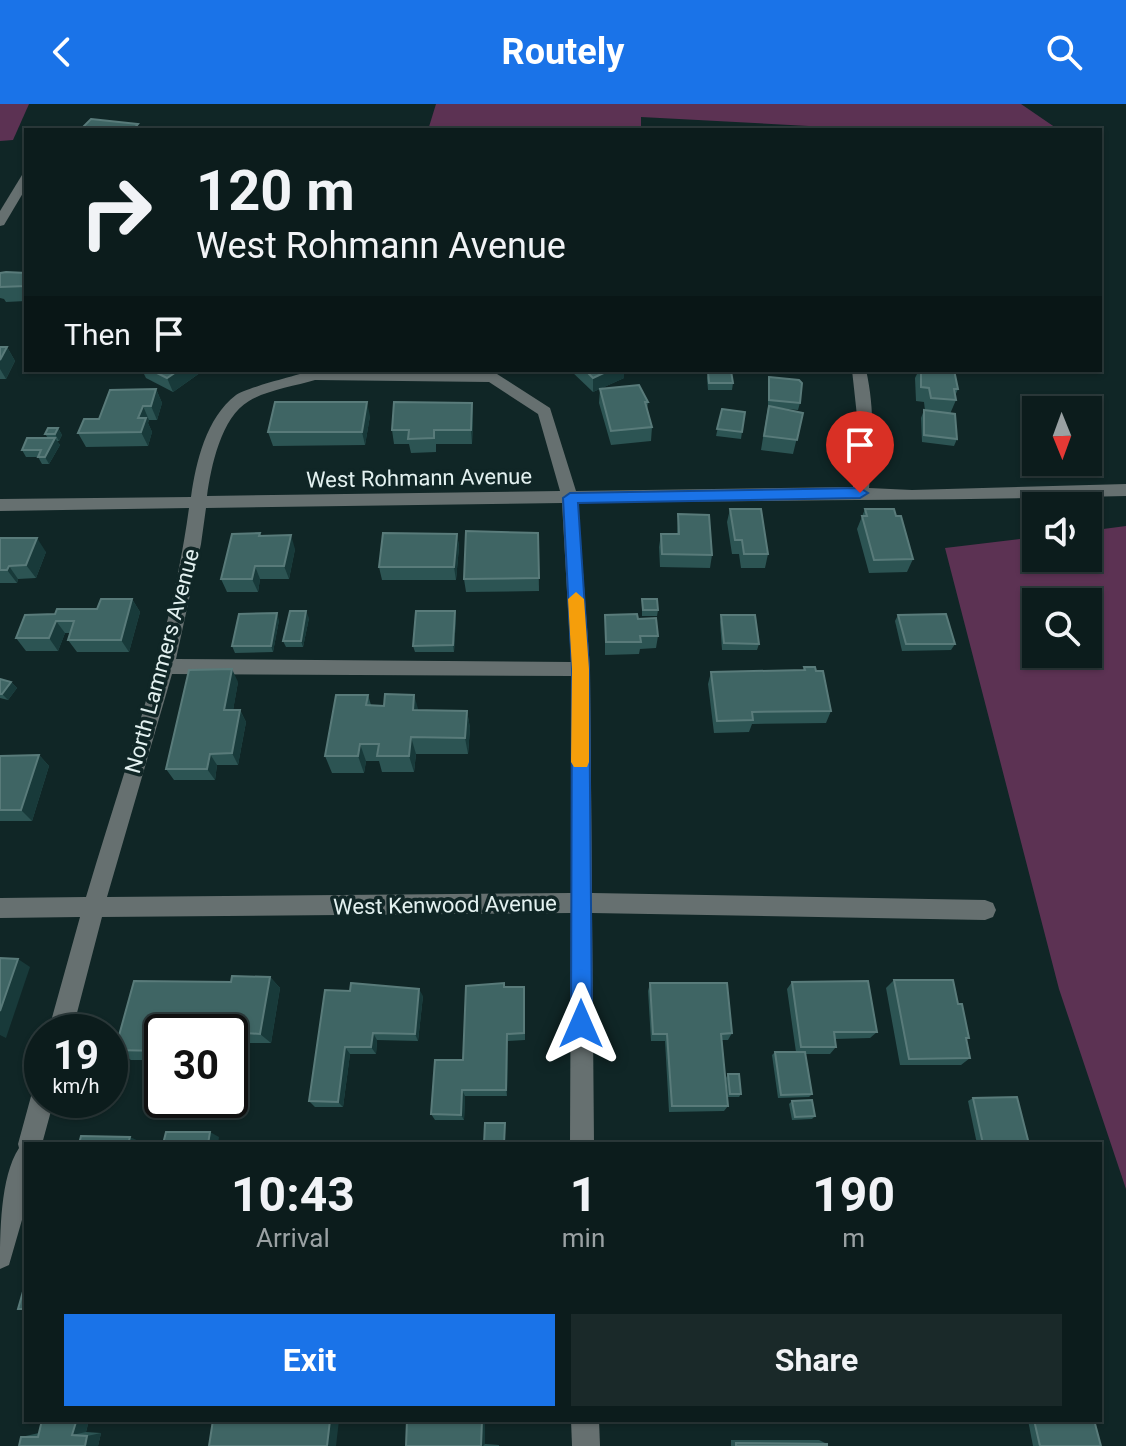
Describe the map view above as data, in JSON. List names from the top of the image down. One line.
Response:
{"streets":{"street":["West Rohmann Avenue","North Lammers Avenue","West Kenwood Avenue"]},"crossings":[["West Rohmann Avenue","North Lammers Avenue"],["North Lammers Avenue","West Kenwood Avenue"]],"north":"bottom","page":{"header":"Routely","turn":["120 m","West Rohmann Avenue"],"then":"Then","speed":"19 km/h","limit":"30","eta":["10:43","Arrival","1","min","190","m"],"buttons":["Exit","Share"]}}
